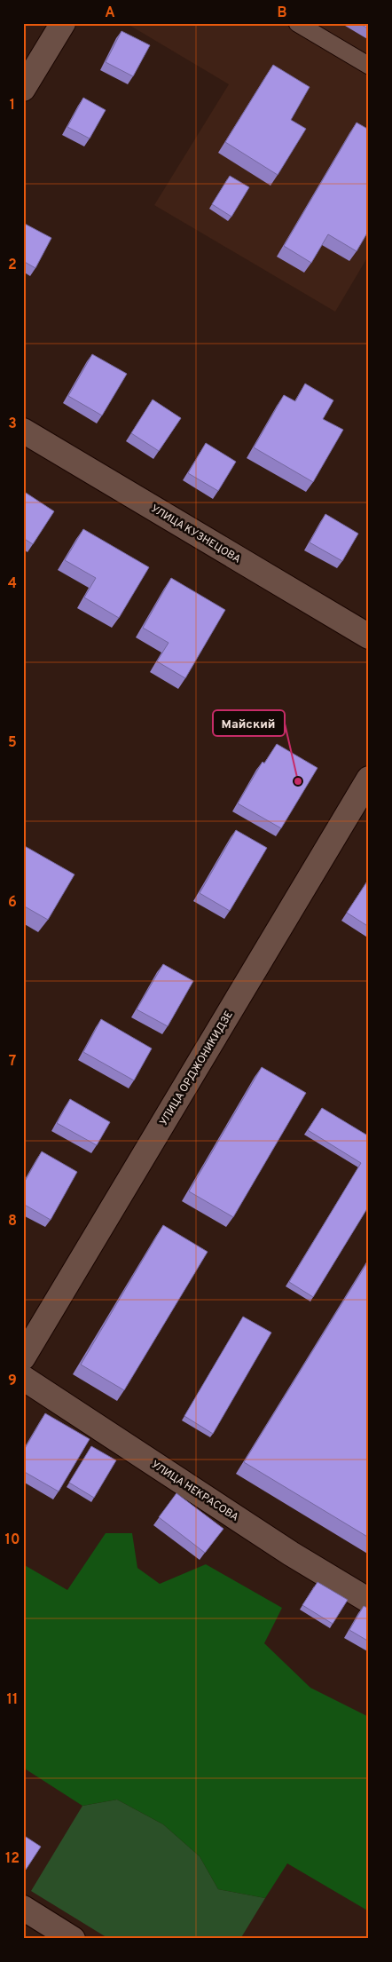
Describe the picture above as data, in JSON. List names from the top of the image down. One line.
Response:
{"streets":{"street":["УЛИЦА КУЗНЕЦОВА","УЛИЦА ОРДЖОНИКИДЗЕ","УЛИЦА НЕКРАСОВА"]},"places":["Майский"],"grid":{"columns":["A","B"],"rows":["1","2","3","4","5","6","7","8","9","10","11","12"]}}
